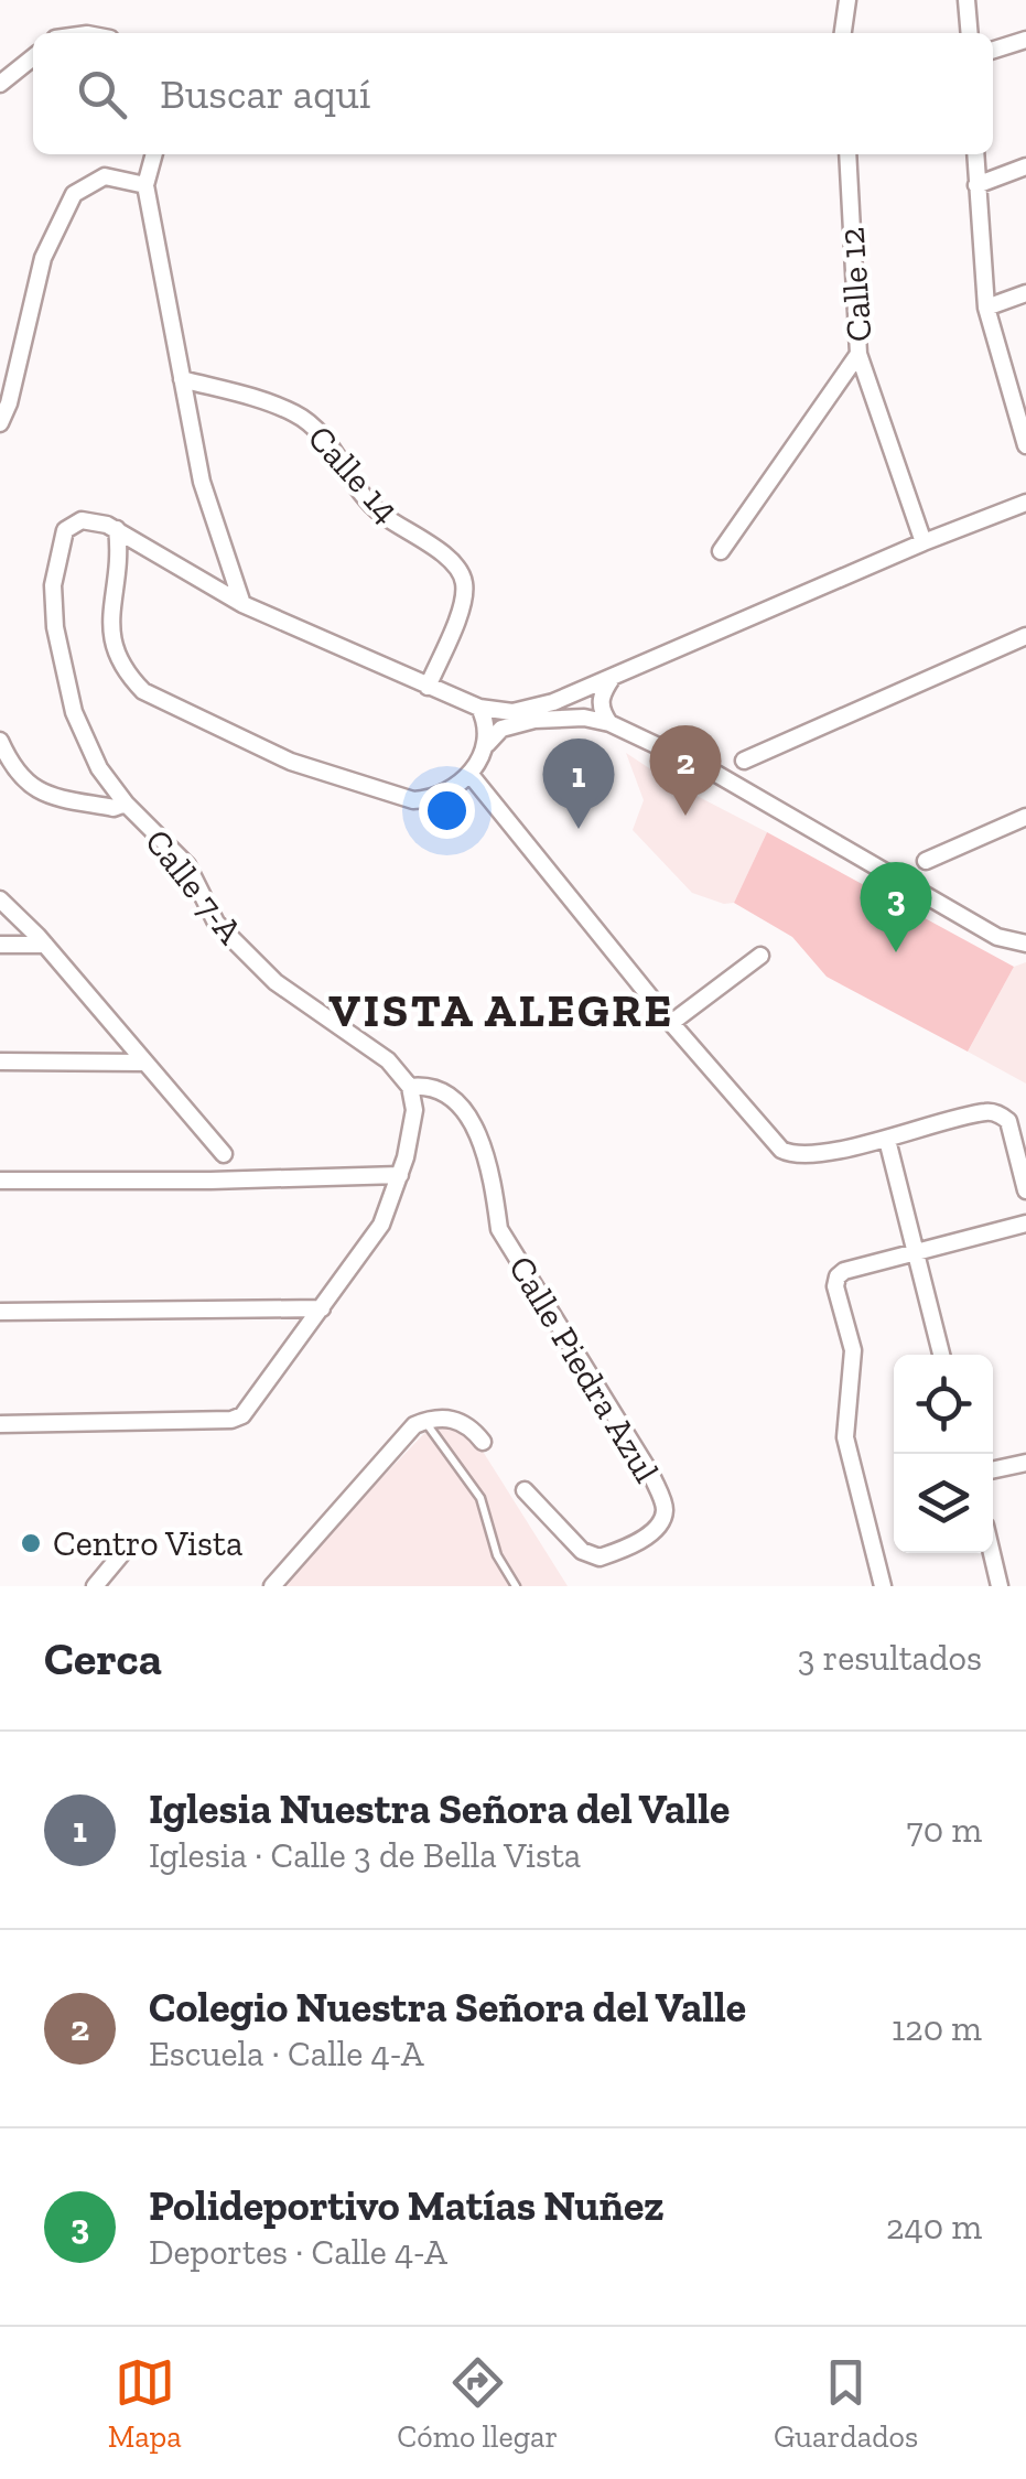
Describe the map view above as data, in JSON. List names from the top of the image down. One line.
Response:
{"streets":{"street":["Calle 12","Calle 14","Calle 7-A","Calle Piedra Azul"]},"crossings":[["Calle 7-A","Calle Piedra Azul"]],"districts":["VISTA ALEGRE"],"places":["Centro Vista"],"page":{"search":"Buscar aquí","pins":["2","1","3"],"heading":["Cerca","3 resultados"],"list":[{"mark":"1","name":"Iglesia Nuestra Señora del Valle","note":"Iglesia · Calle 3 de Bella Vista","value":"70 m"},{"mark":"2","name":"Colegio Nuestra Señora del Valle","note":"Escuela · Calle 4-A","value":"120 m"},{"mark":"3","name":"Polideportivo Matías Nuñez","note":"Deportes · Calle 4-A","value":"240 m"}],"nav":["Mapa","Cómo llegar","Guardados"]}}
